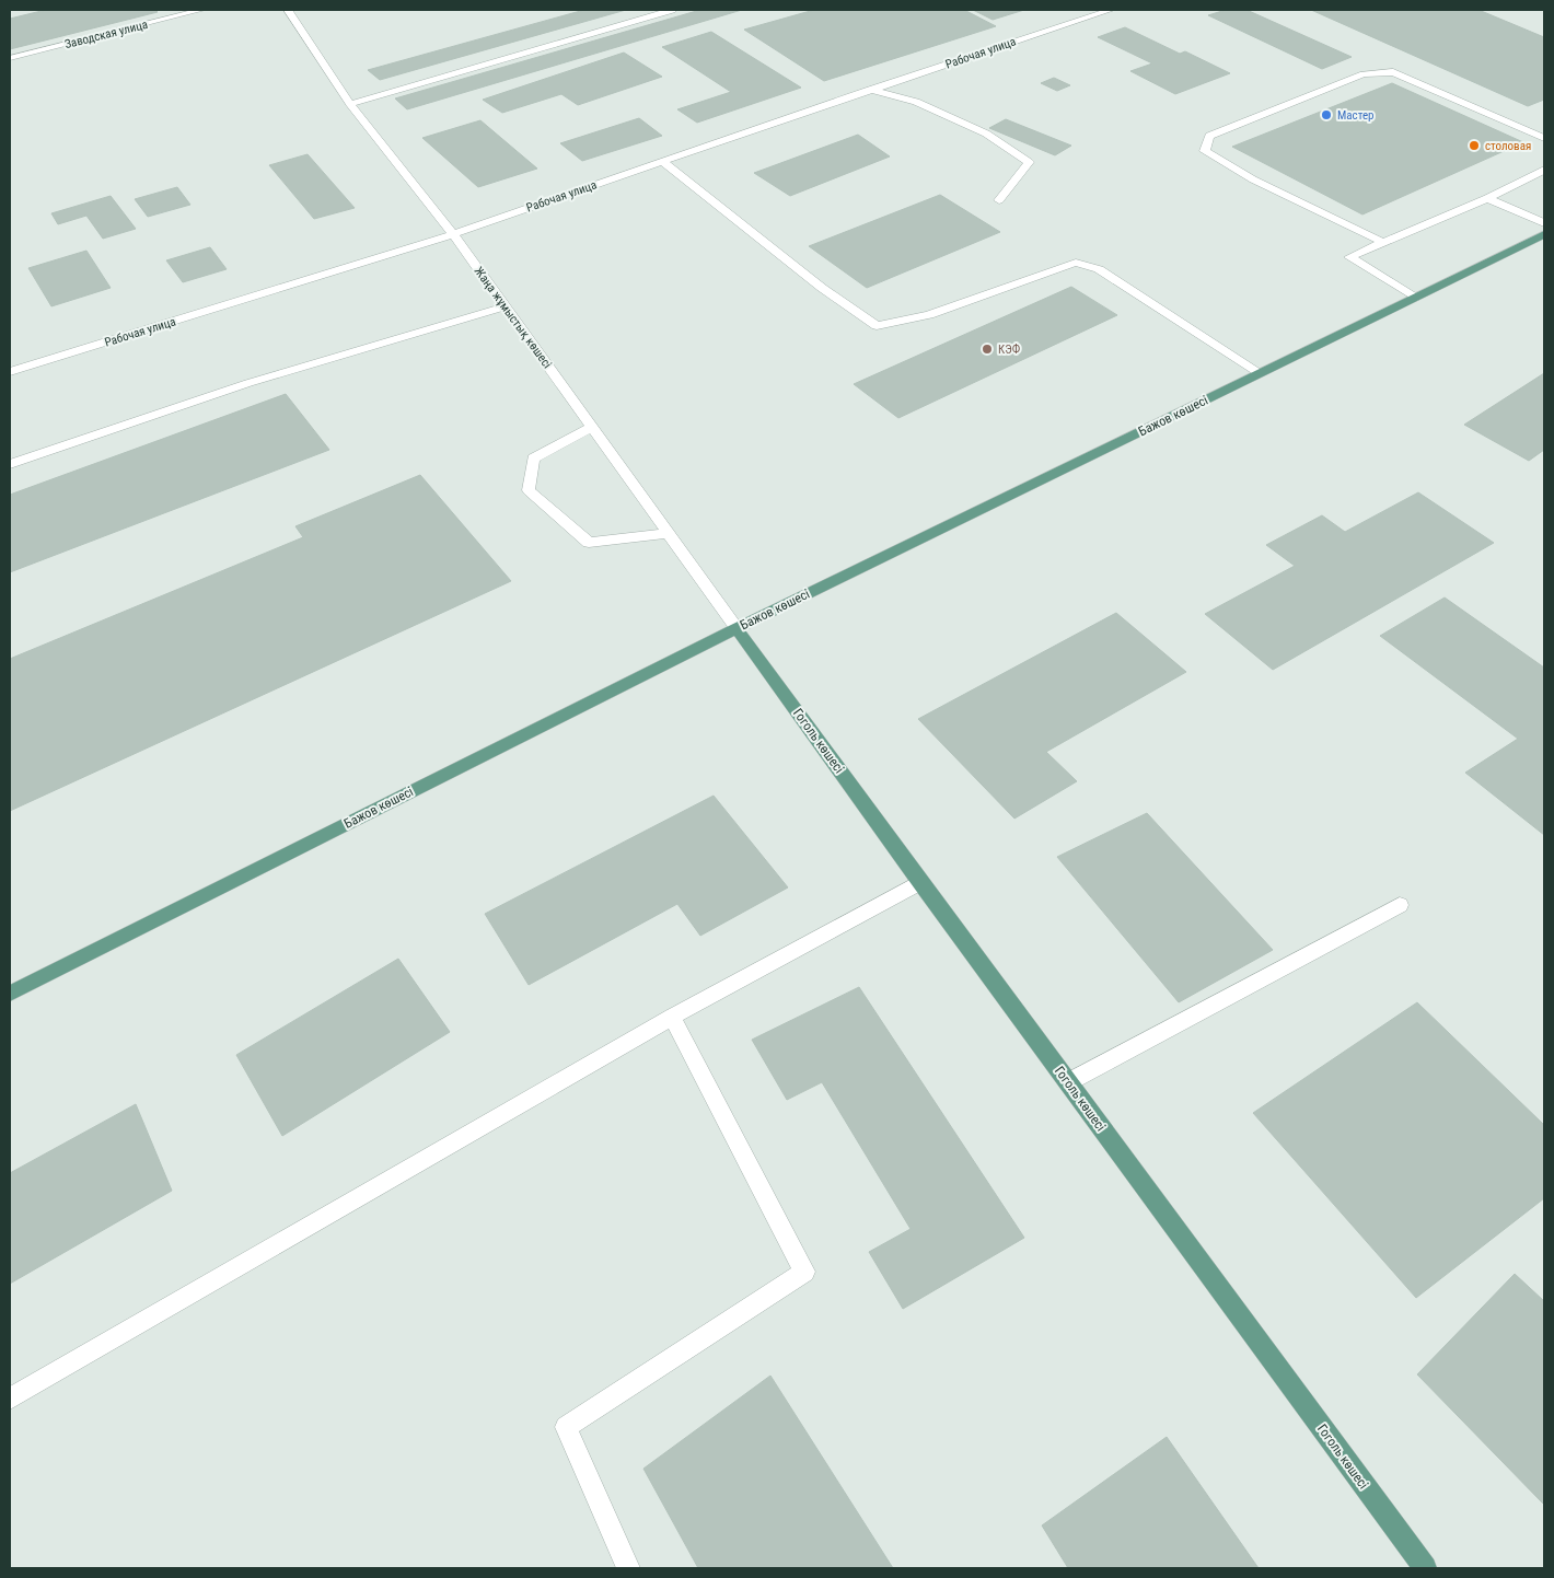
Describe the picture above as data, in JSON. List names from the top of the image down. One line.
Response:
{"streets":{"main road":["Бажов көшесі","Гоголь көшесі"],"street":["Заводская улица","Рабочая улица","Жаңа жұмыстық көшесі"]},"crossings":[["Рабочая улица","Жаңа жұмыстық көшесі"],["Жаңа жұмыстық көшесі","Бажов көшесі"],["Жаңа жұмыстық көшесі","Гоголь көшесі"],["Бажов көшесі","Гоголь көшесі"]],"places":["Мастер","столовая","КЭФ"]}
